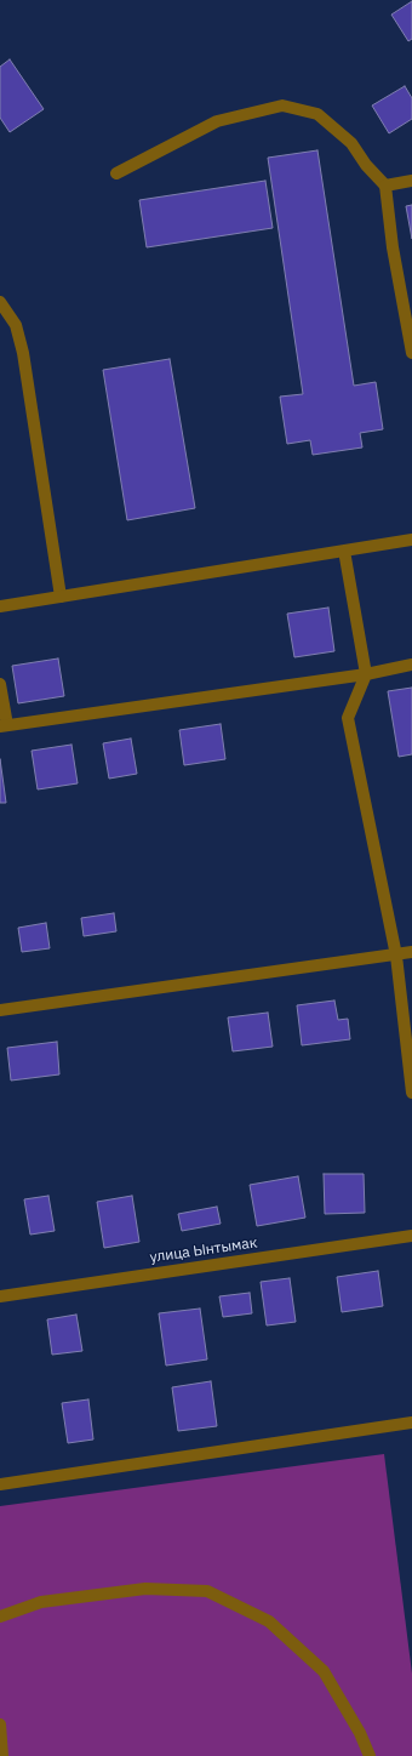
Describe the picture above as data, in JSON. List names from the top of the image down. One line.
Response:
{"streets":{"street":["улица Ынтымак"]}}
